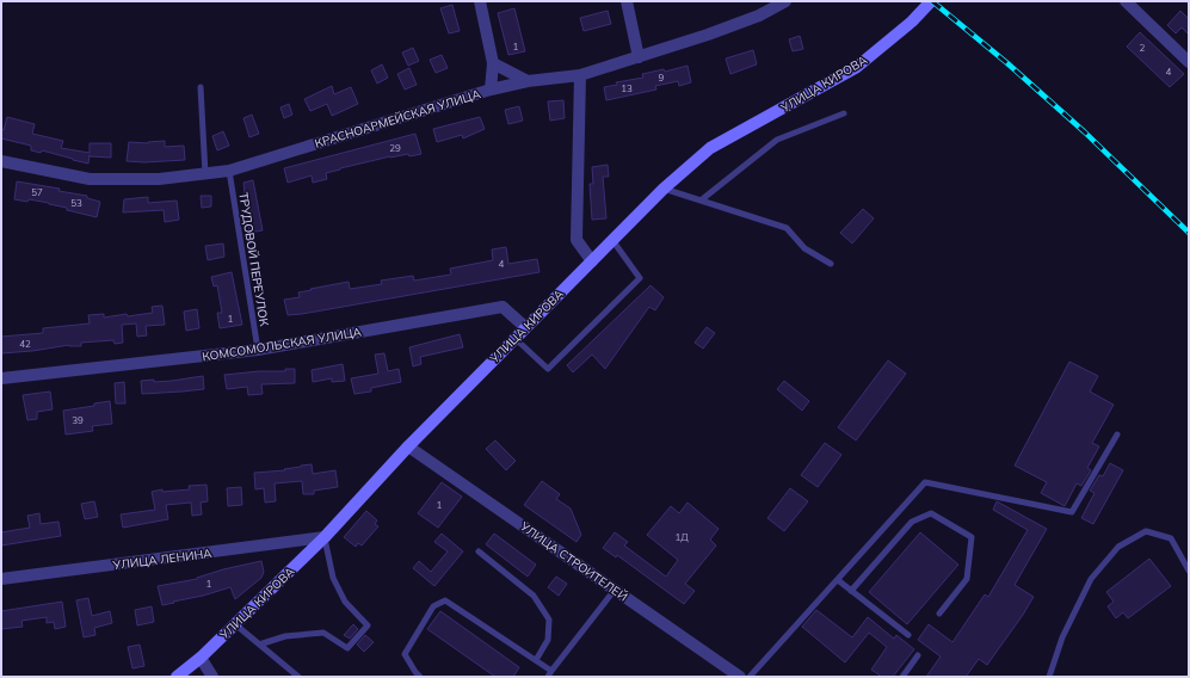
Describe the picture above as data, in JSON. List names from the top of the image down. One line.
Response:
{"streets":{"main road":["УЛИЦА КИРОВА"],"street":["КРАСНОАРМЕЙСКАЯ УЛИЦА","КОМСОМОЛЬСКАЯ УЛИЦА","УЛИЦА ЛЕНИНА","УЛИЦА СТРОИТЕЛЕЙ"],"lane":["ТРУДОВОЙ ПЕРЕУЛОК"]},"crossings":[["УЛИЦА КИРОВА","КОМСОМОЛЬСКАЯ УЛИЦА"],["УЛИЦА КИРОВА","УЛИЦА ЛЕНИНА"],["УЛИЦА КИРОВА","УЛИЦА СТРОИТЕЛЕЙ"],["КРАСНОАРМЕЙСКАЯ УЛИЦА","ТРУДОВОЙ ПЕРЕУЛОК"],["ТРУДОВОЙ ПЕРЕУЛОК","КОМСОМОЛЬСКАЯ УЛИЦА"]],"house_numbers":["1","2","4","9","13","29","57","53","4","1","42","39","1","1Д","1"]}
